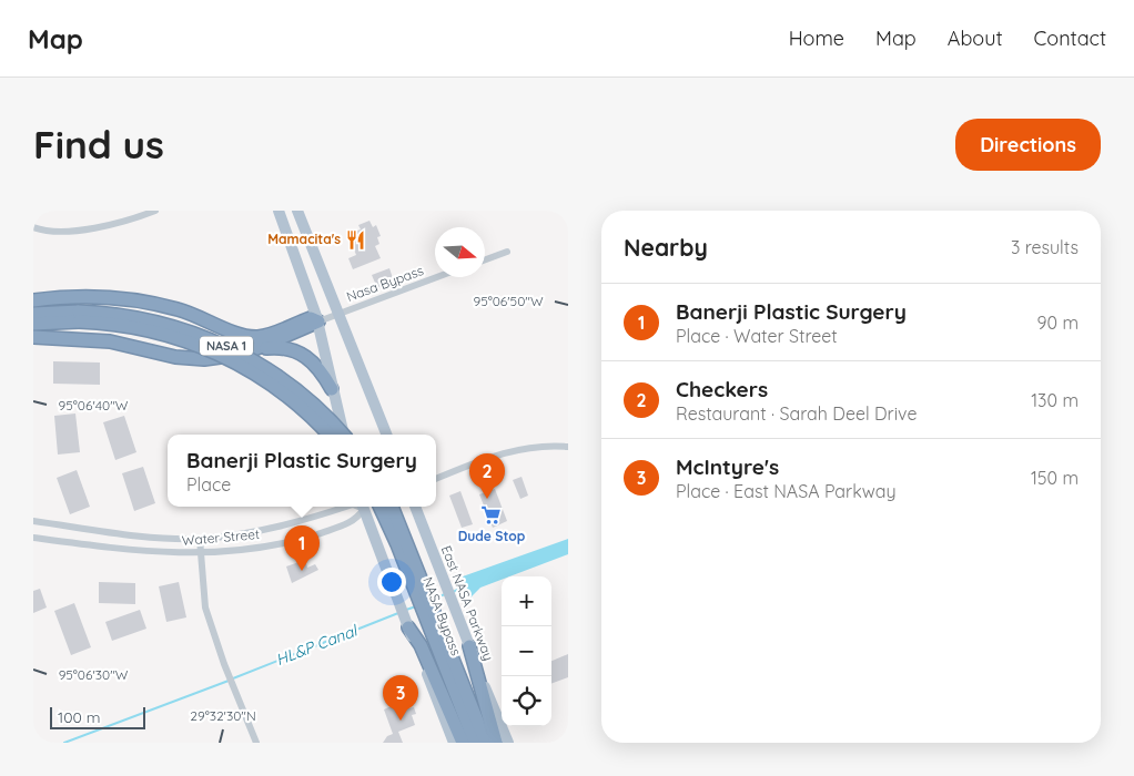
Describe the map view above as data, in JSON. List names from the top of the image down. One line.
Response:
{"streets":{"highway":["NASA 1","NASA Bypass"],"main road":["East NASA Parkway"],"street":["Nasa Bypass","Water Street"]},"water":["HL&P Canal"],"places":{"restaurant":["Mamacita's"],"supermarket":["Dude Stop"]},"scale_bar":"100 m","north":"right","page":{"header":"Map","nav":["Home","Map","About","Contact"],"buttons":"Directions","title":"Find us","heading":["Nearby","3 results"],"list":[{"mark":"1","name":"Banerji Plastic Surgery","note":"Place · Water Street","value":"90 m"},{"mark":"2","name":"Checkers","note":"Restaurant · Sarah Deel Drive","value":"130 m"},{"mark":"3","name":"McIntyre's","note":"Place · East NASA Parkway","value":"150 m"}],"popup":["Banerji Plastic Surgery","Place"],"pins":["2","1","3"],"map_buttons":["+","−"],"scale":"100 m"},"coordinates":["95°06'50\"W","95°06'40\"W","95°06'30\"W","29°32'30\"N"]}
